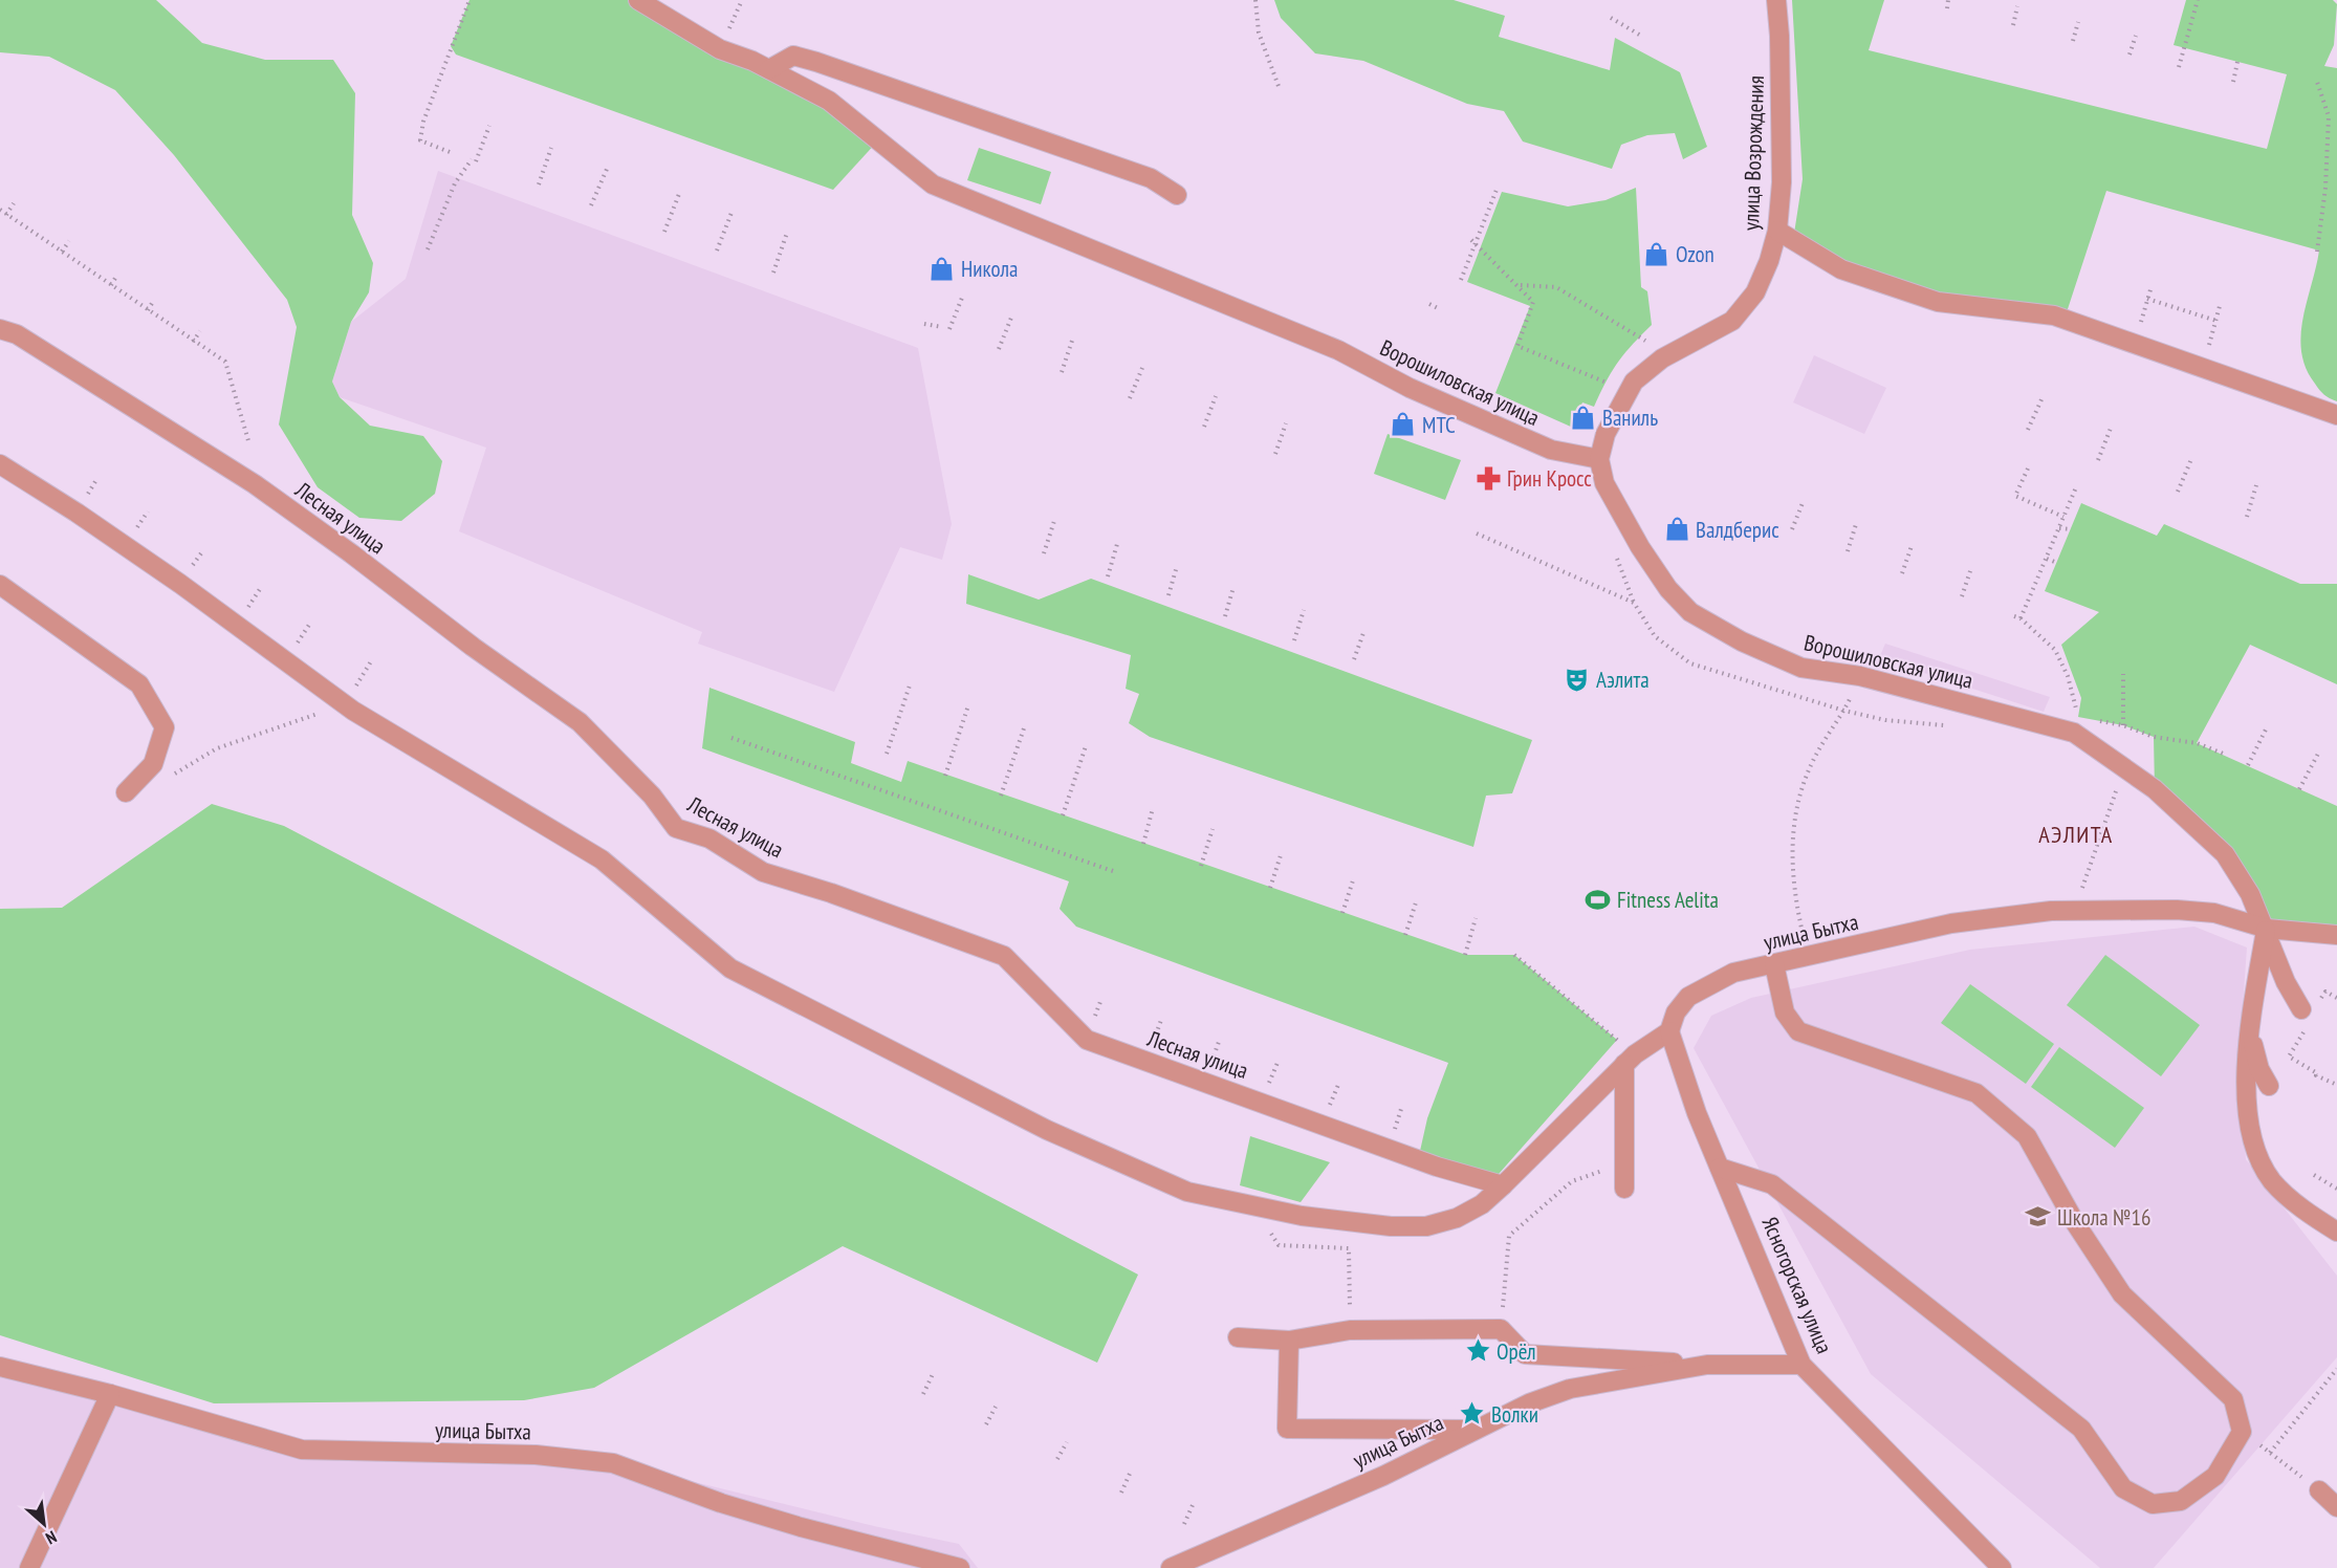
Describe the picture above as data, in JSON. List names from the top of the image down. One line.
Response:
{"streets":{"street":["улица Возрождения","Ворошиловская улица","Лесная улица","улица Бытха","Ясногорская улица"]},"crossings":[["улица Возрождения","Ворошиловская улица"],["Ворошиловская улица","улица Бытха"],["улица Бытха","Ясногорская улица"]],"districts":["АЭЛИТА"],"places":{"shop":["Ozon","Никола","Ваниль","МТС","Валдберис"],"pharmacy":["Грин Кросс"],"theatre":["Аэлита"],"sports":["Fitness Aelita"],"school or university":["Школа №16"],"place":["Орёл","Волки"]},"north":"bottom right"}
